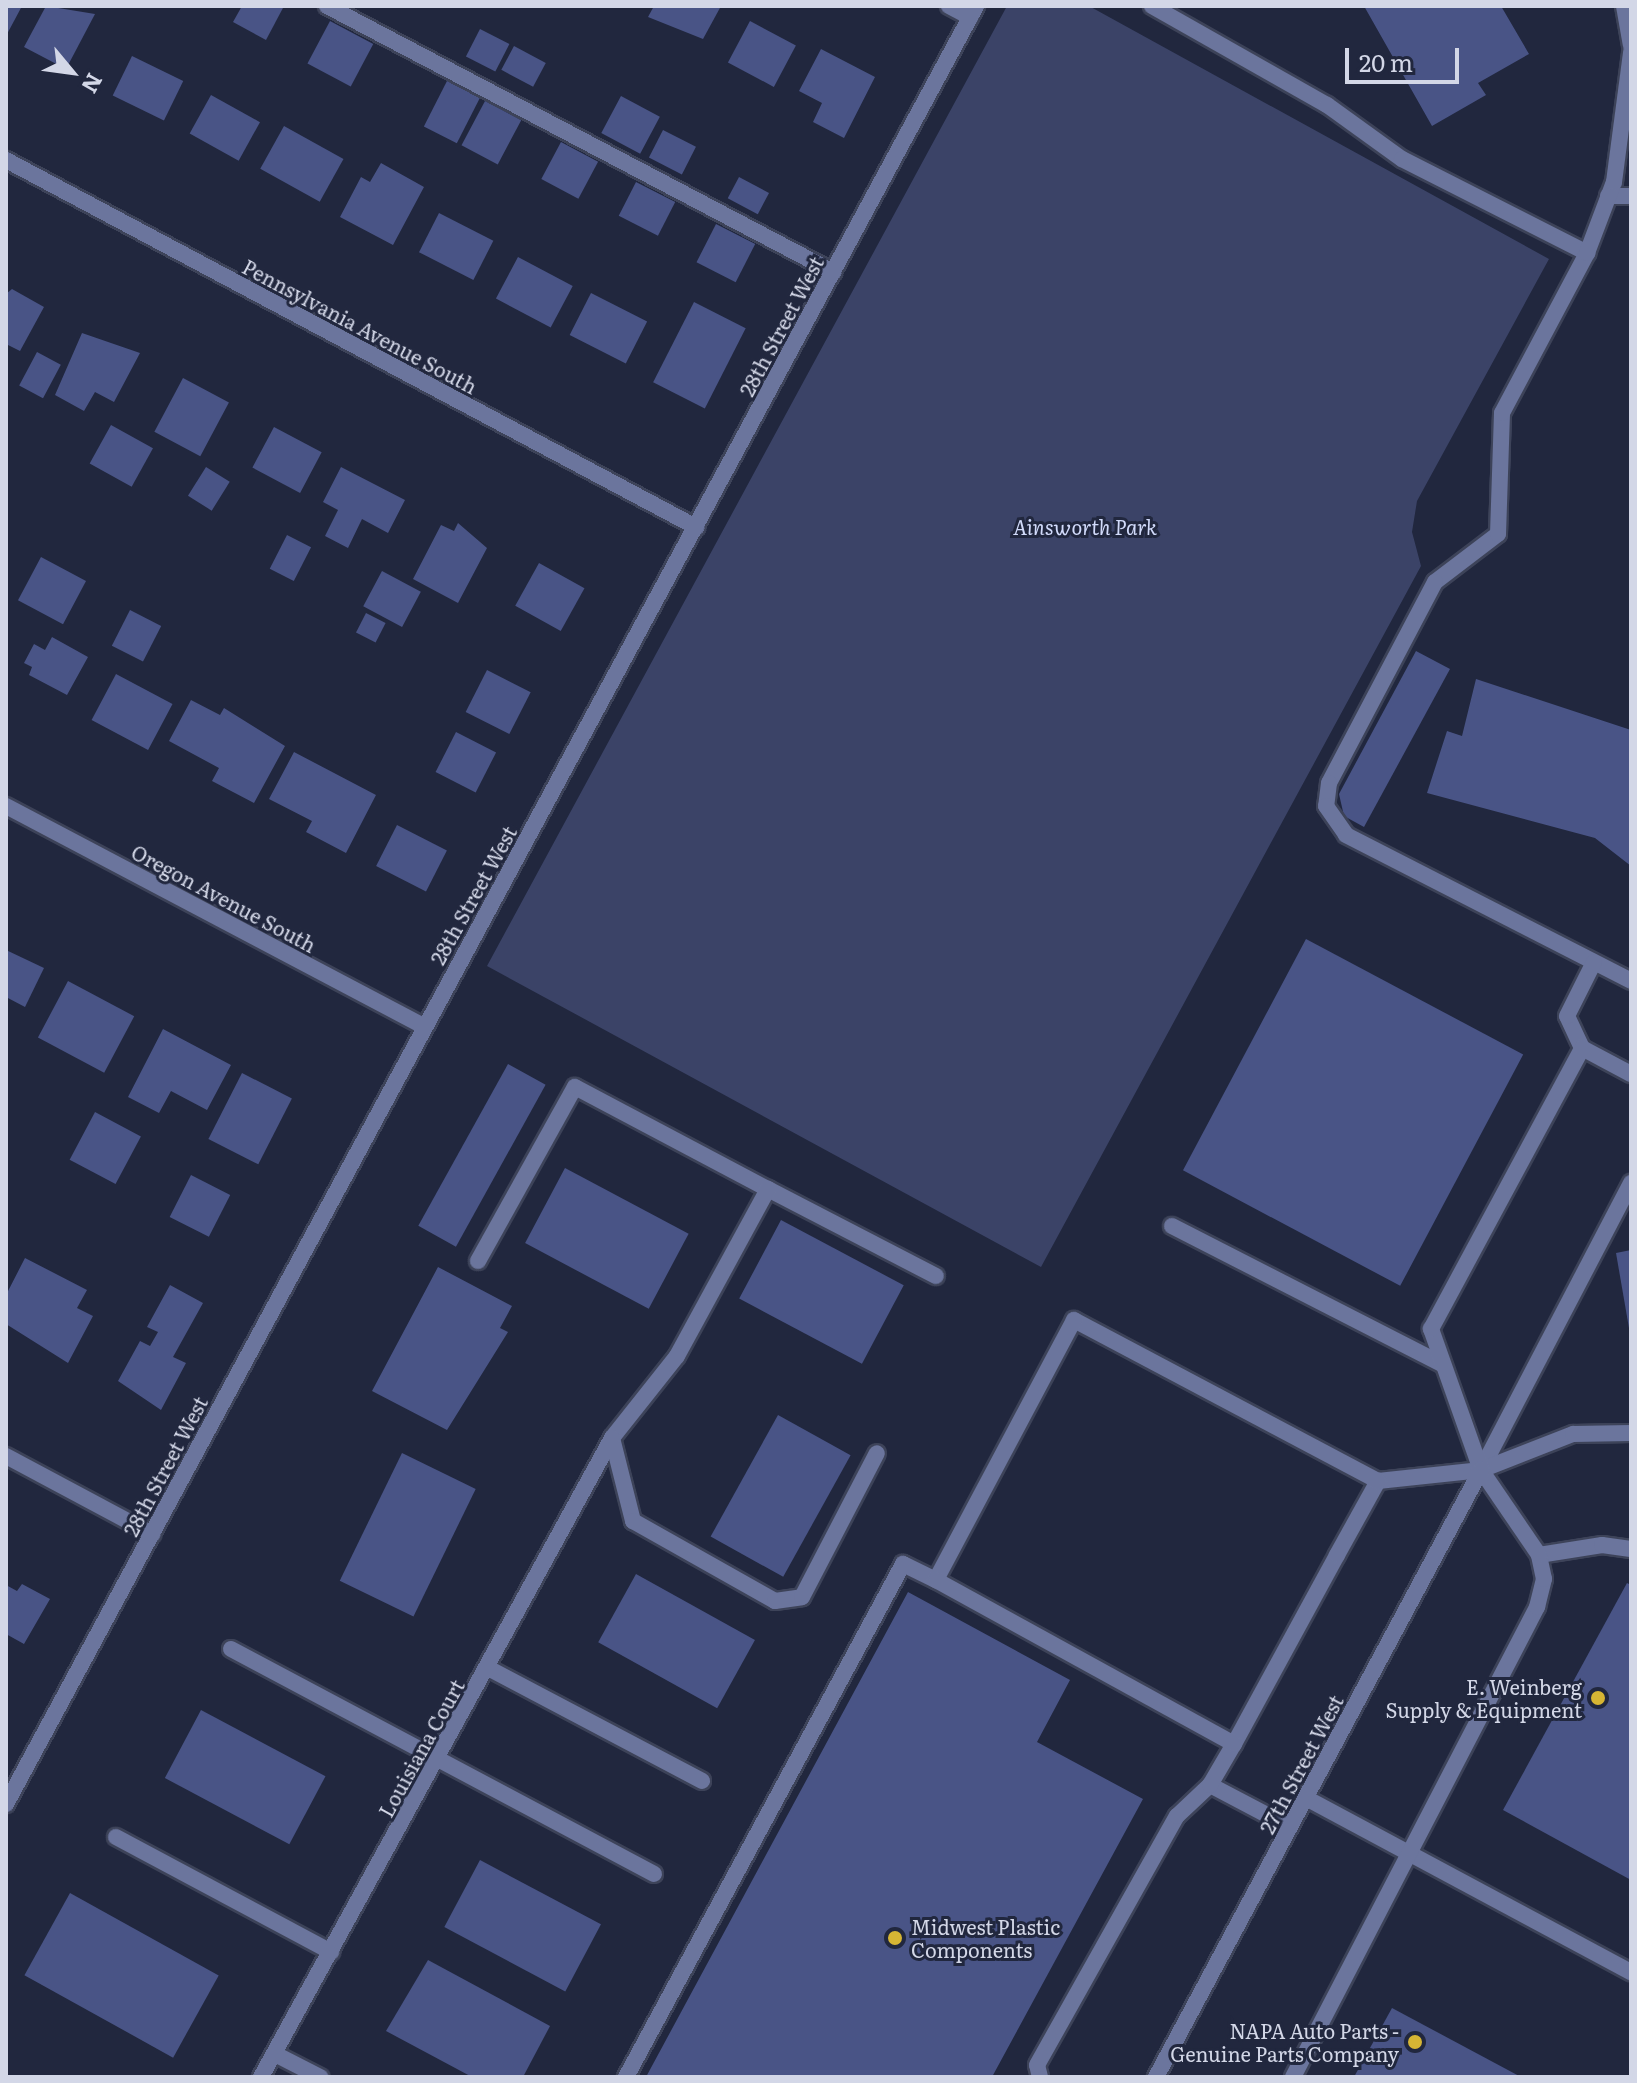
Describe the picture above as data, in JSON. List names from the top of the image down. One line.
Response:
{"streets":{"street":["Pennsylvania Avenue South","28th Street West","Oregon Avenue South","Louisiana Court","27th Street West"]},"crossings":[["Pennsylvania Avenue South","28th Street West"],["28th Street West","Oregon Avenue South"]],"parks":["Ainsworth Park"],"places":["E. Weinberg Supply & Equipment","Midwest Plastic Components","NAPA Auto Parts - Genuine Parts Company"],"scale_bar":"20 m","north":"bottom right"}
